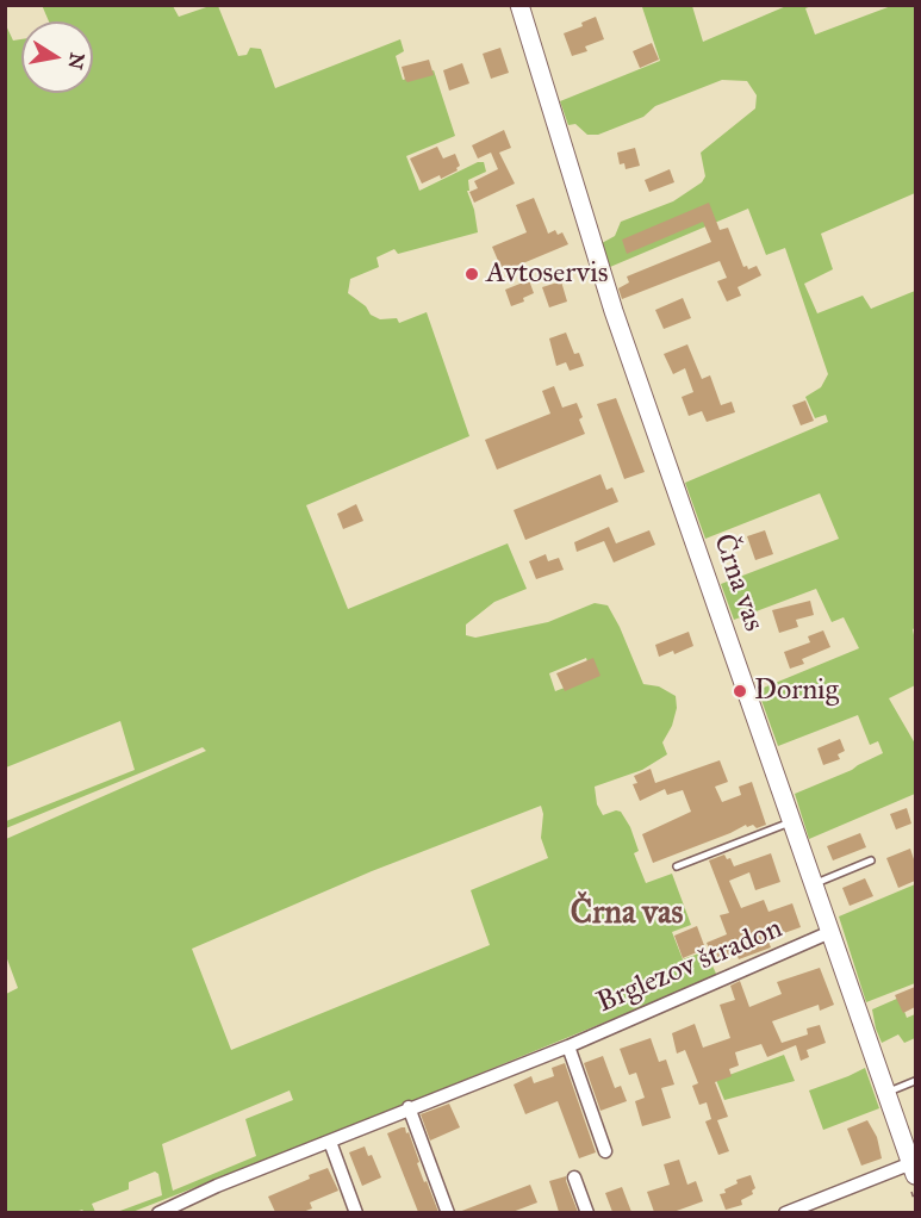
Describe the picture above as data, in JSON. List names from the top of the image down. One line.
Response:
{"streets":{"street":["Črna vas","Brglezov štradon"]},"crossings":[["Črna vas","Brglezov štradon"]],"districts":["Črna vas"],"places":["Avtoservis","Dornig"],"north":"right"}
